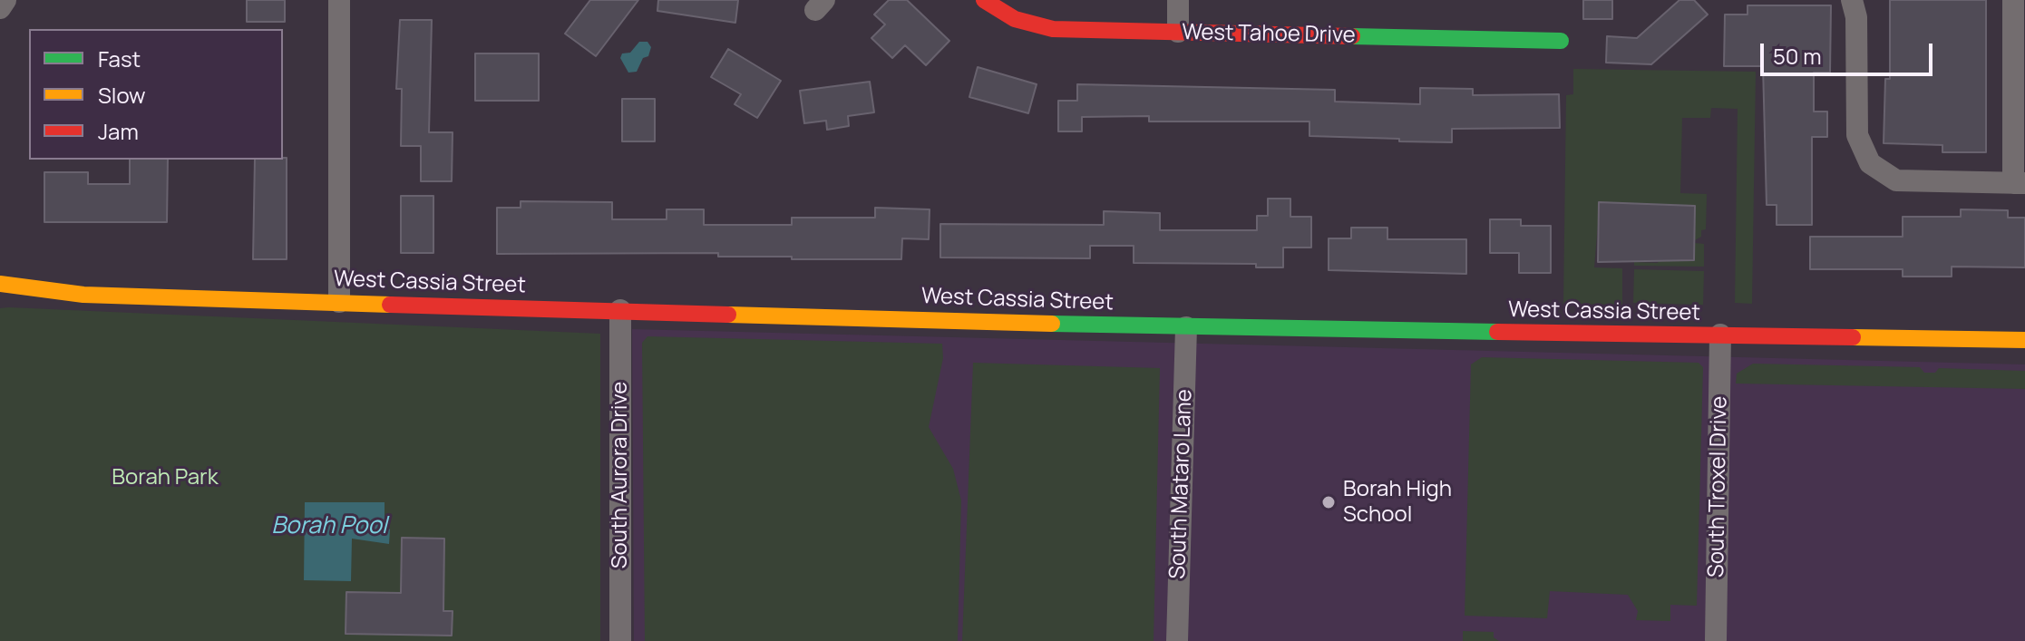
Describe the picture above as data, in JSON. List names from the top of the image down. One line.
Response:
{"streets":{"street":["West Tahoe Drive","West Cassia Street","South Aurora Drive","South Mataro Lane","South Troxel Drive"]},"crossings":[["West Cassia Street","South Aurora Drive"],["West Cassia Street","South Mataro Lane"],["West Cassia Street","South Troxel Drive"]],"water":["Borah Pool"],"parks":["Borah Park"],"places":["Borah High School"],"legend":["Fast","Slow","Jam"],"scale_bar":"50 m"}
